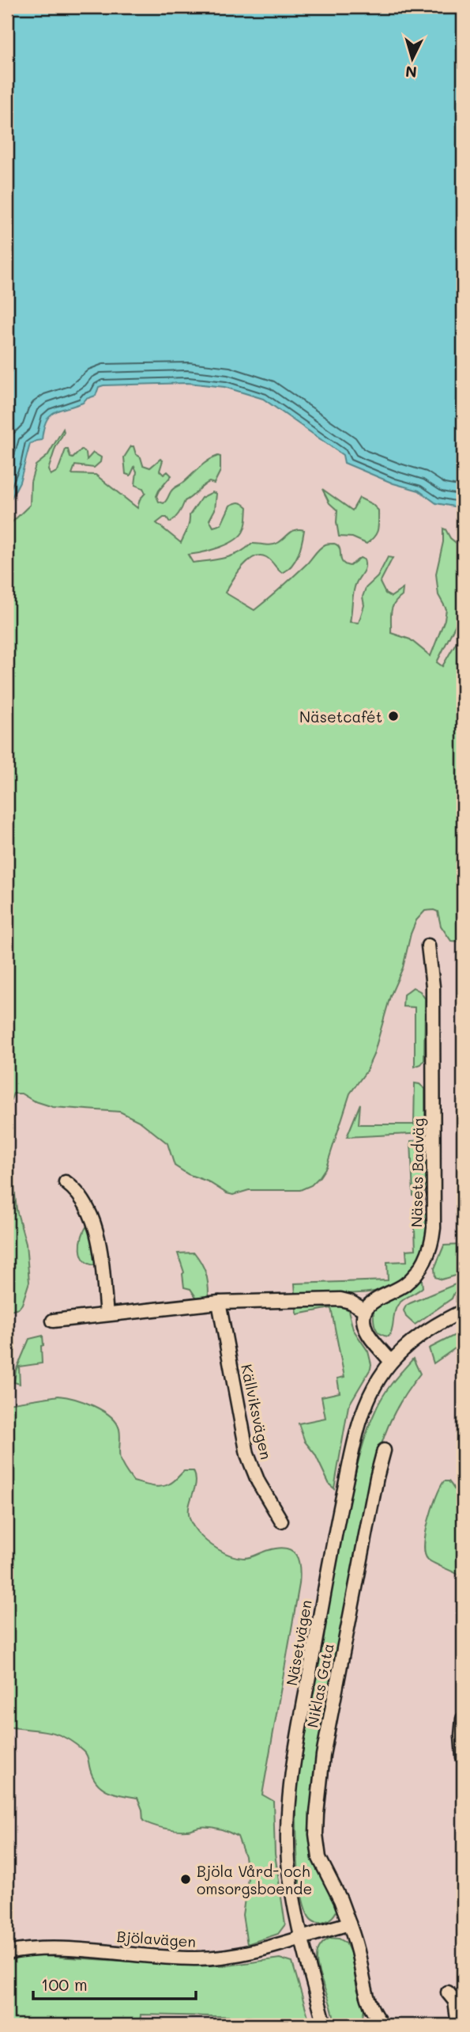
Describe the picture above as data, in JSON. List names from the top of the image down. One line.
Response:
{"streets":{"street":["Näsets Badväg","Källviksvägen","Näsetvägen","Niklas Gata","Bjölavägen"]},"crossings":[["Näsetvägen","Bjölavägen"],["Niklas Gata","Bjölavägen"]],"places":["Näsetcafét","Bjöla Vård- och omsorgsboende"],"scale_bar":"100 m","north":"bottom"}
